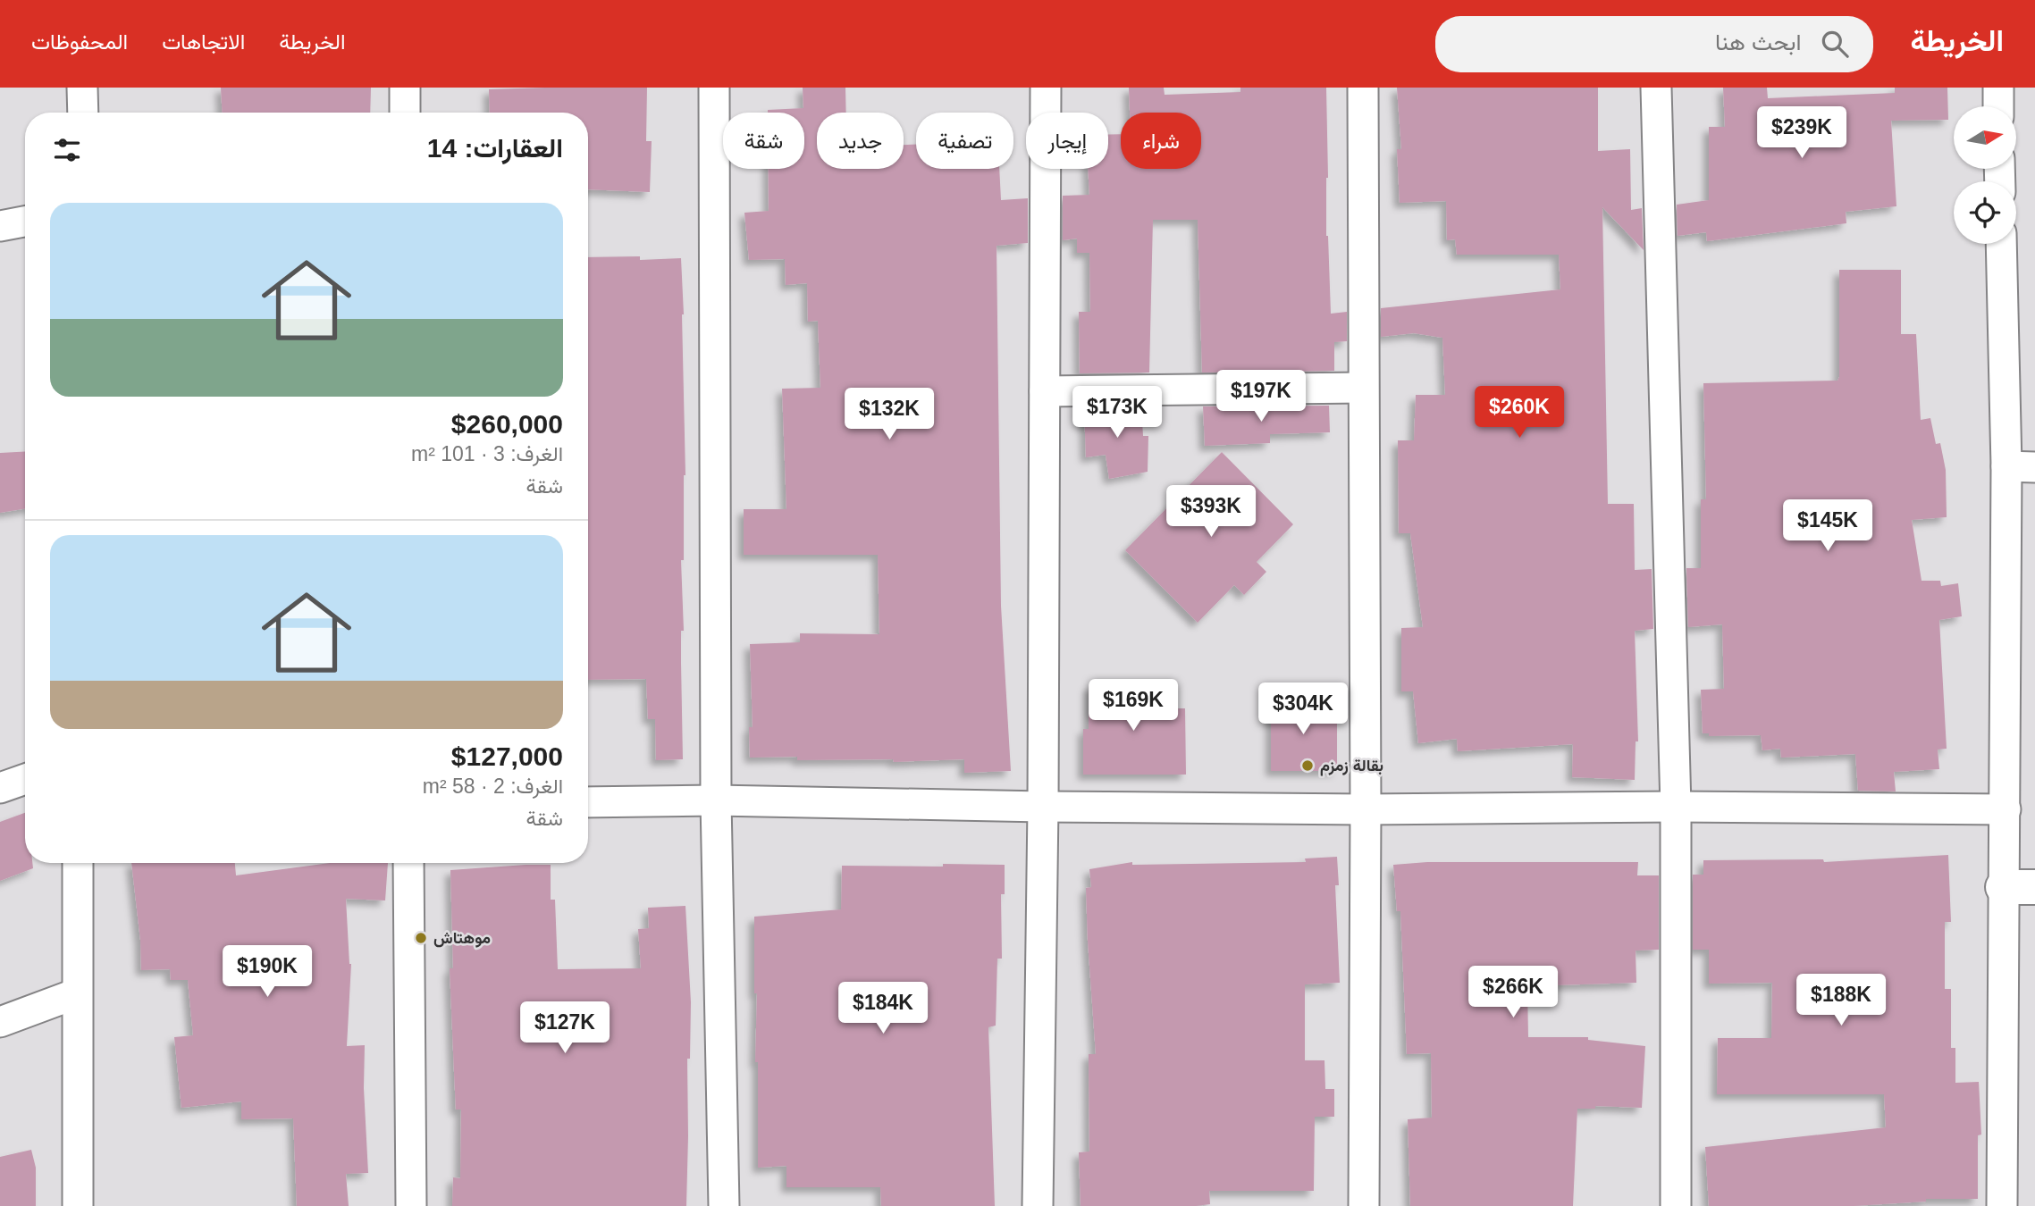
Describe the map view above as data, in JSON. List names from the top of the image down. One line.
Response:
{"places":["بقالة زمزم","موهتاش"],"north":"right","page":{"header":"الخريطة","search":"ابحث هنا","nav":["الخريطة","الاتجاهات","المحفوظات"],"price":["$239K","$197K","$173K","$260K","$132K","$393K","$145K","$169K","$304K","$190K","$266K","$188K","$184K","$127K"],"chip":["شراء","إيجار","تصفية","جديد","شقة"],"heading":"العقارات: 14","list":[{"name":"$260,000","note":"الغرف: 3 · 101 m² · شقة"},{"name":"$127,000","note":"الغرف: 2 · 58 m² · شقة"}]}}
